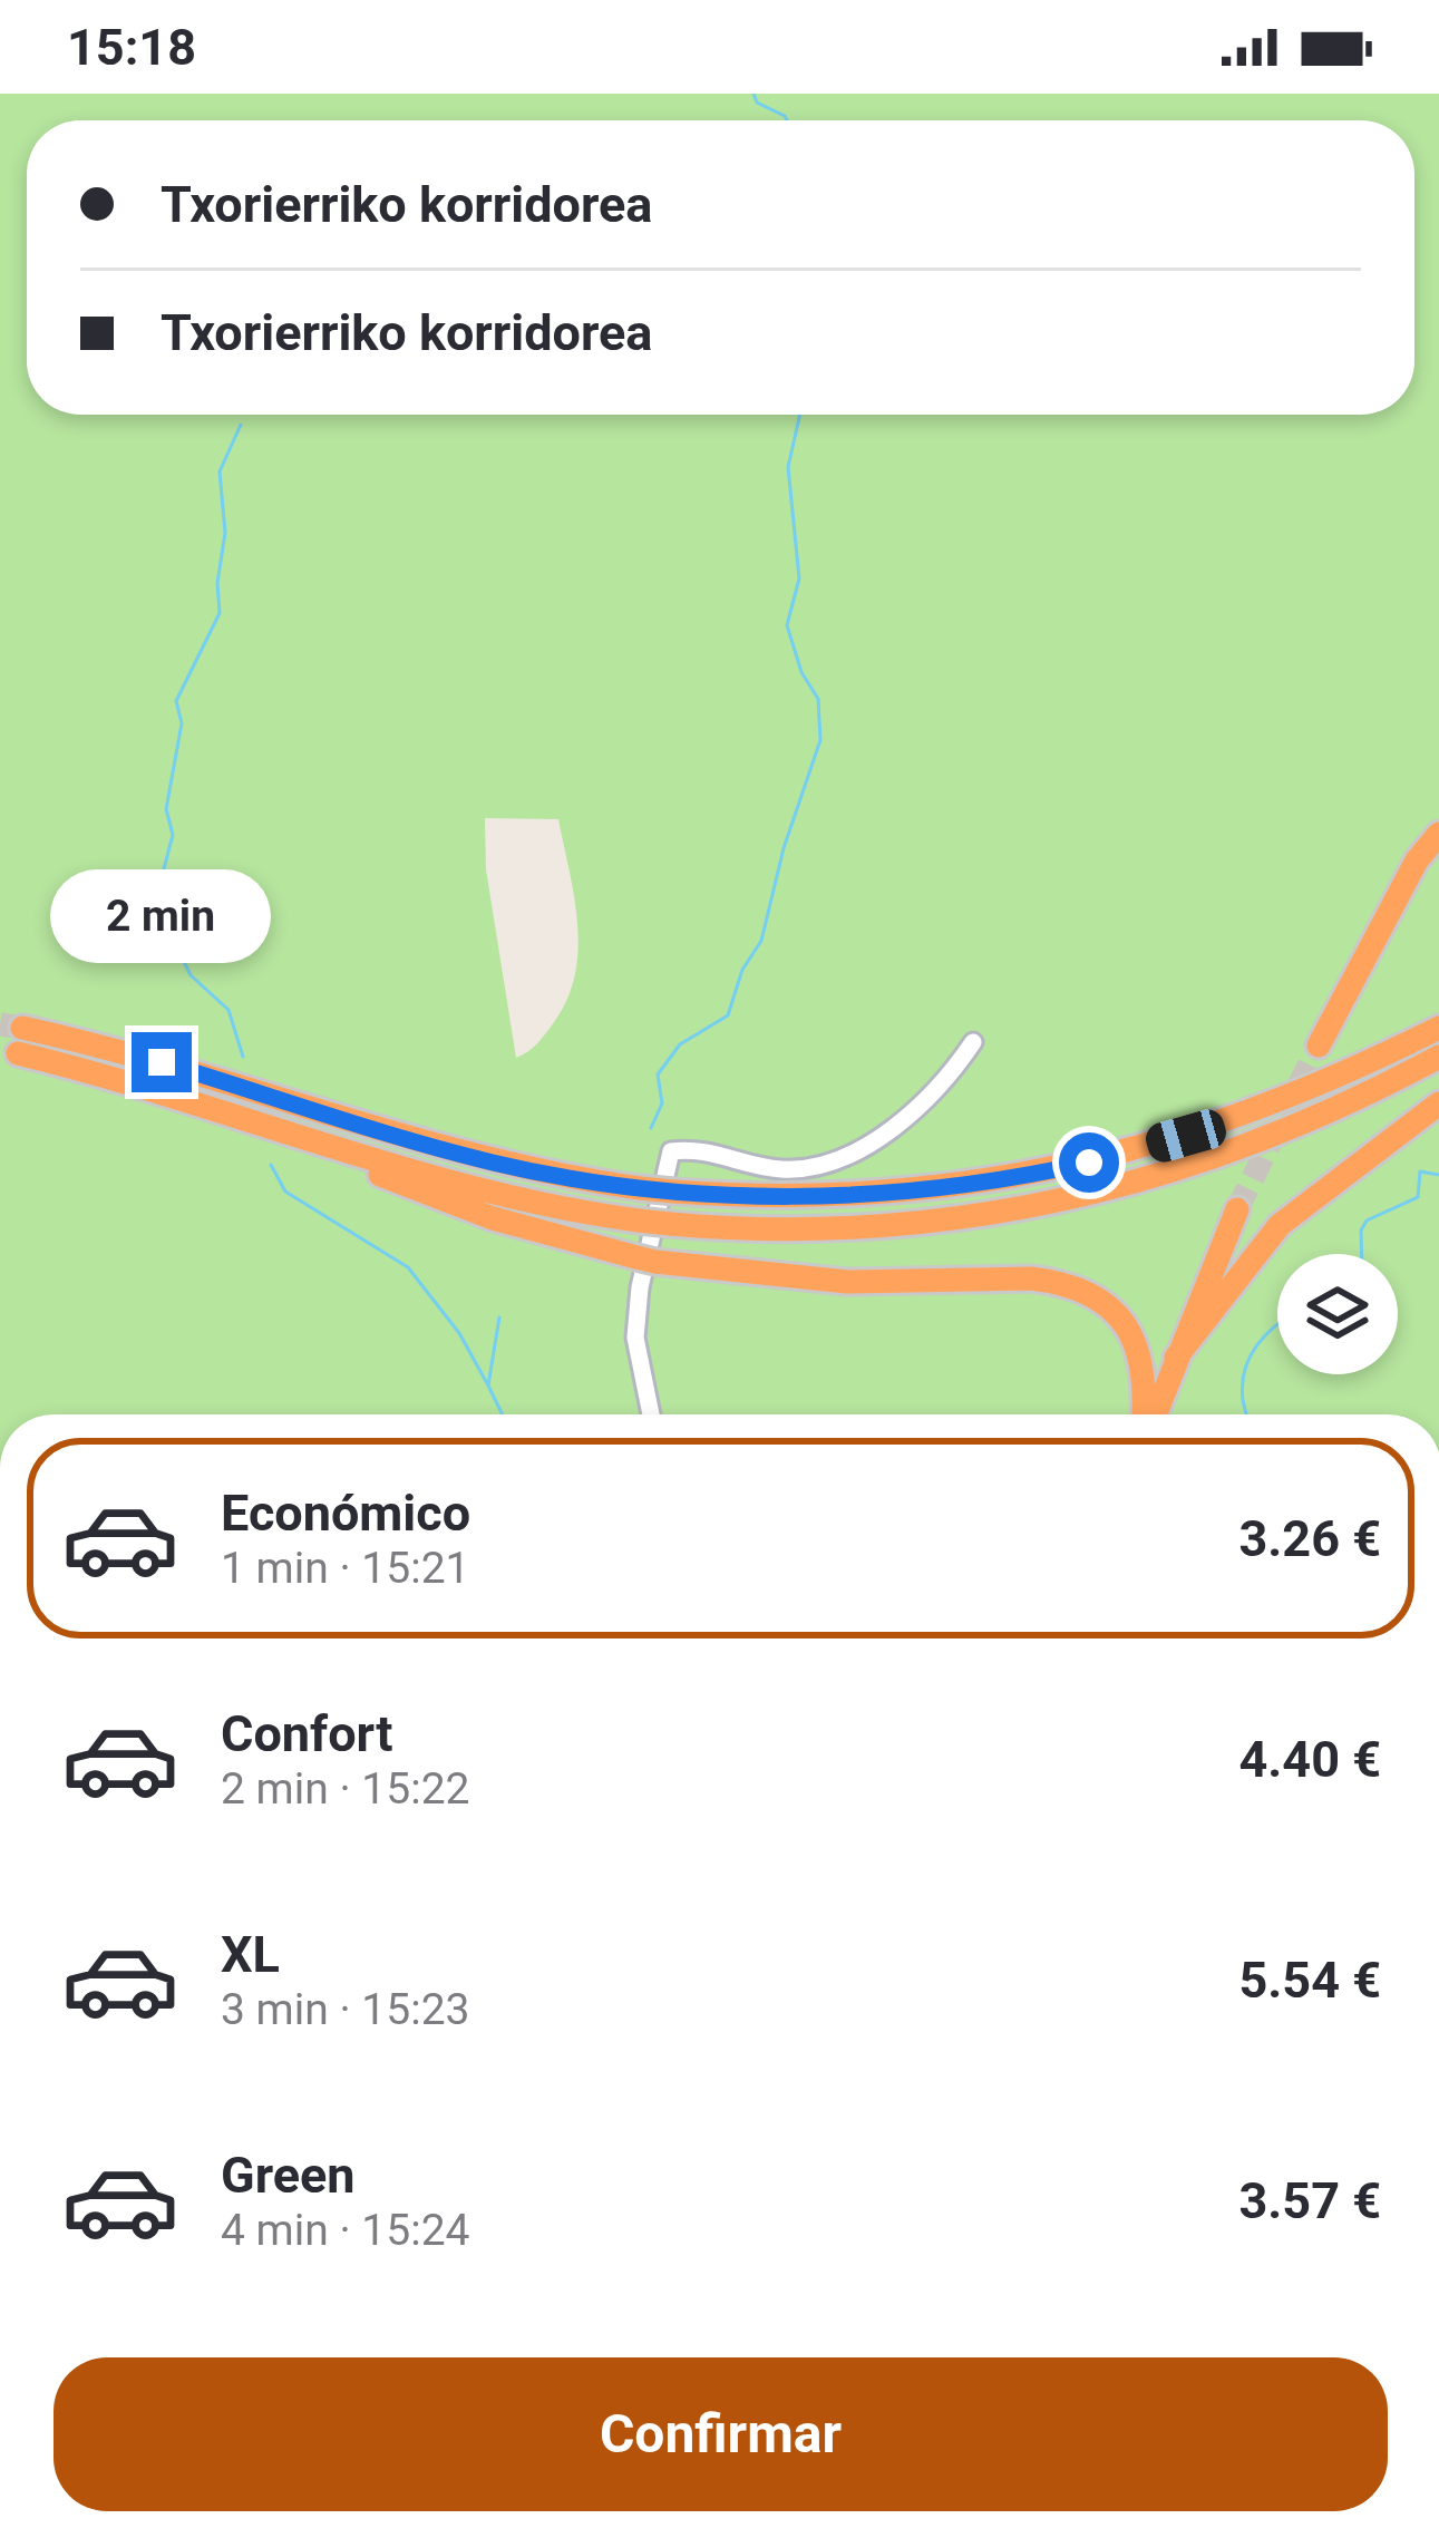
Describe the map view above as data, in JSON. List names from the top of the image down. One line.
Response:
{"page":{"status":"15:18","banner":["Txorierriko korridorea","Txorierriko korridorea"],"bubble":"2 min","list":[{"name":"Económico","note":"1 min · 15:21","value":"3.26 €"},{"name":"Confort","note":"2 min · 15:22","value":"4.40 €"},{"name":"XL","note":"3 min · 15:23","value":"5.54 €"},{"name":"Green","note":"4 min · 15:24","value":"3.57 €"}],"buttons":"Confirmar"}}
